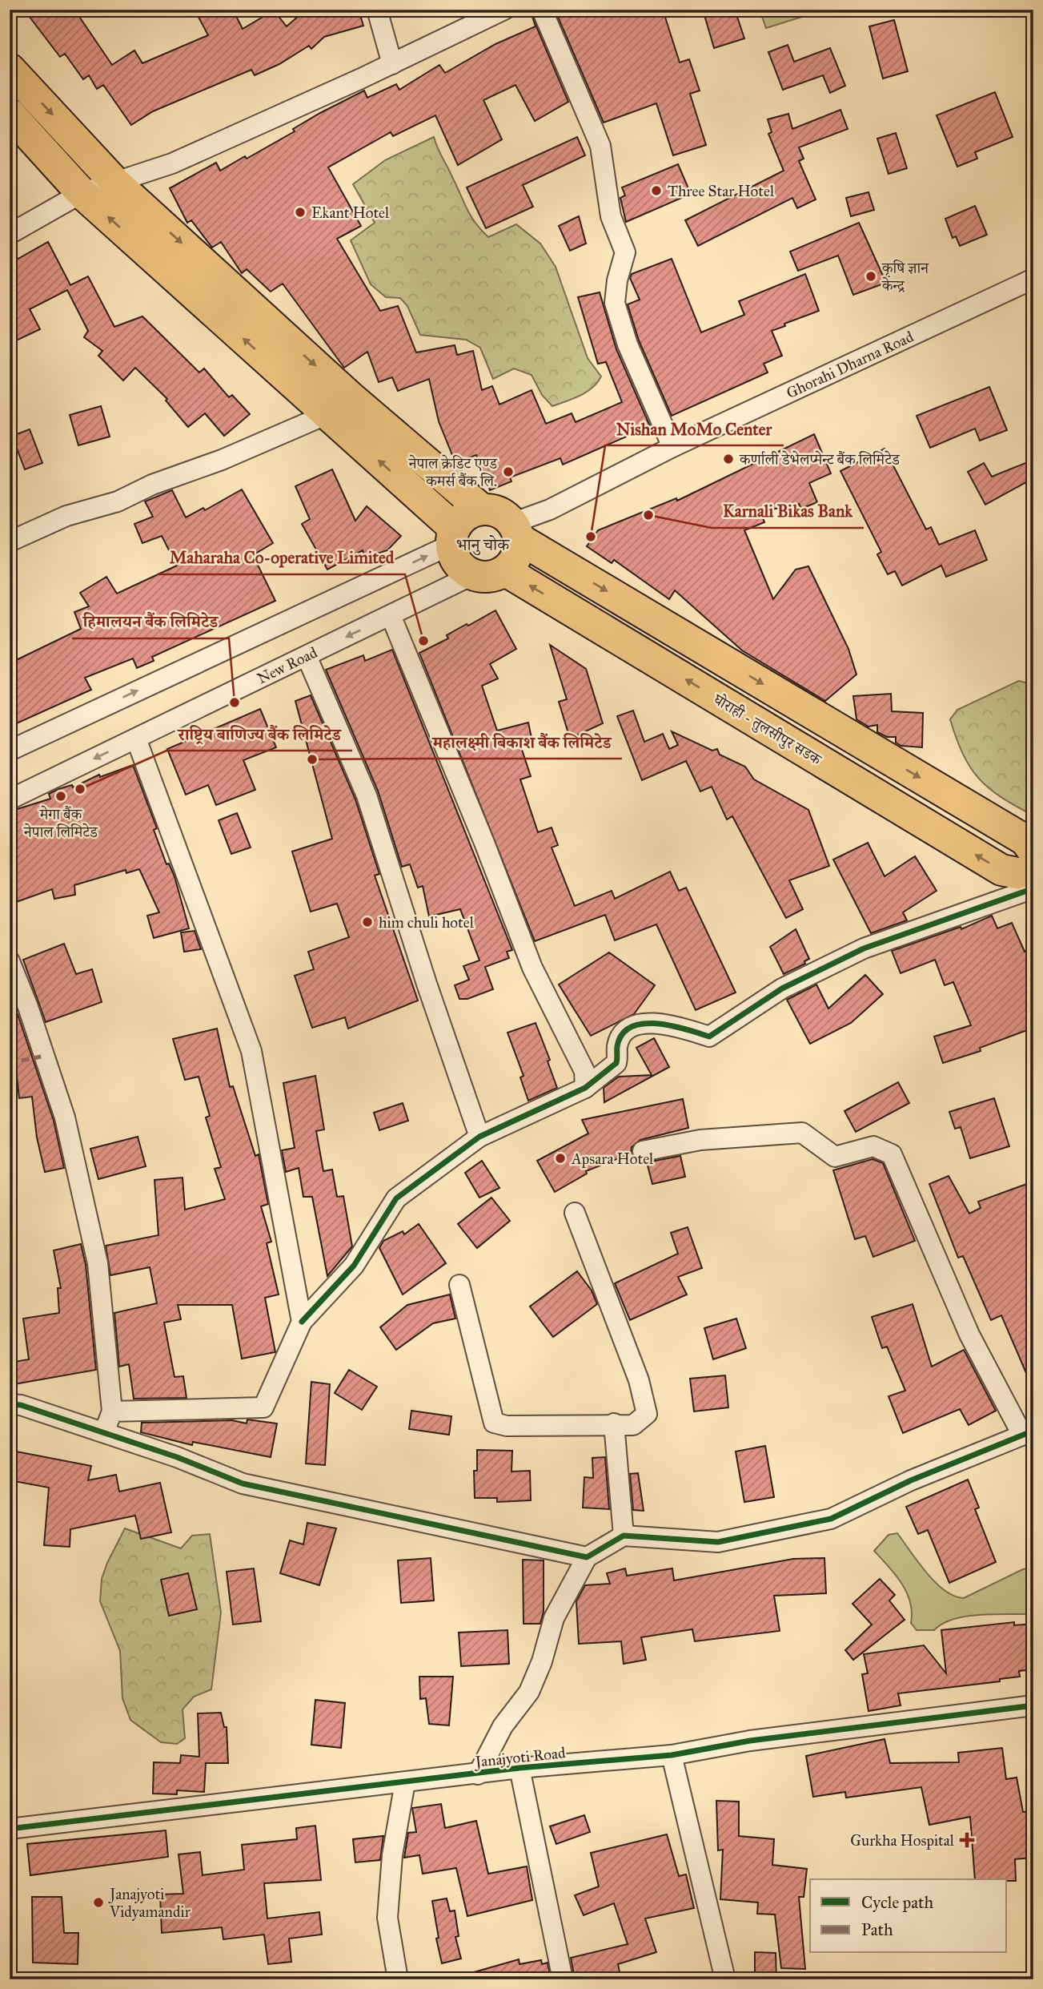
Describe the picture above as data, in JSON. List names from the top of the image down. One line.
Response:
{"streets":{"main road":["घोराही - तुलसीपुर सडक"],"street":["Ghorahi Dharna Road","New Road","Janajyoti Road"]},"crossings":[["Ghorahi Dharna Road","New Road"],["Ghorahi Dharna Road","घोराही - तुलसीपुर सडक"],["New Road","घोराही - तुलसीपुर सडक"]],"districts":["भानु चोक"],"places":{"other":["Three Star Hotel","Ekant Hotel","कृषि ज्ञान केन्द्र","कर्णाली डेभेलप्मेन्ट बैंक लिमिटेड","नेपाल क्रेडिट एण्ड कमर्स बैंक लि.","Karnali Bikas Bank","Nishan MoMo Center","Maharaha Co-operative Limited","हिमालयन बैंक लिमिटेड","महालक्ष्मी बिकाश बैंक लिमिटेड","राष्ट्रिय बाणिज्य बैंक लिमिटेड","मेगा बैंक नेपाल लिमिटेड","him chuli hotel","Apsara Hotel","Janajyoti Vidyamandir"],"health":["Gurkha Hospital"]},"legend":["Cycle path","Path"]}
